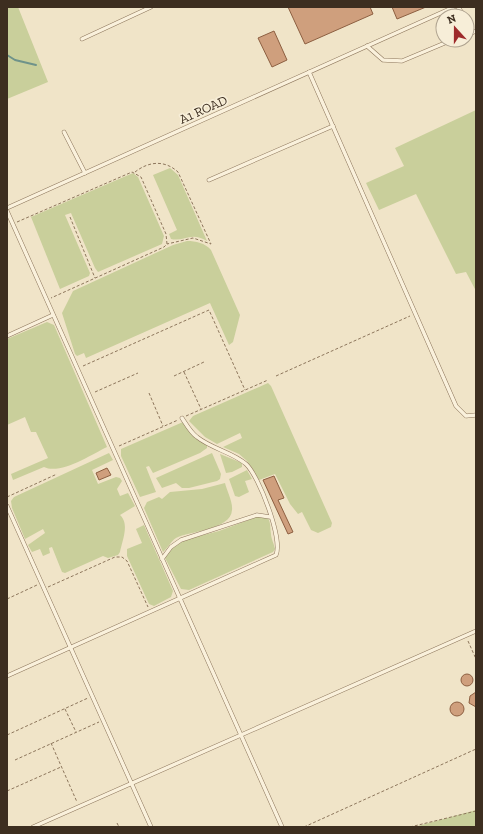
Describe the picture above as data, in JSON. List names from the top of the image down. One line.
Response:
{"streets":{"lane":["A1 ROAD"]},"north":"top"}
